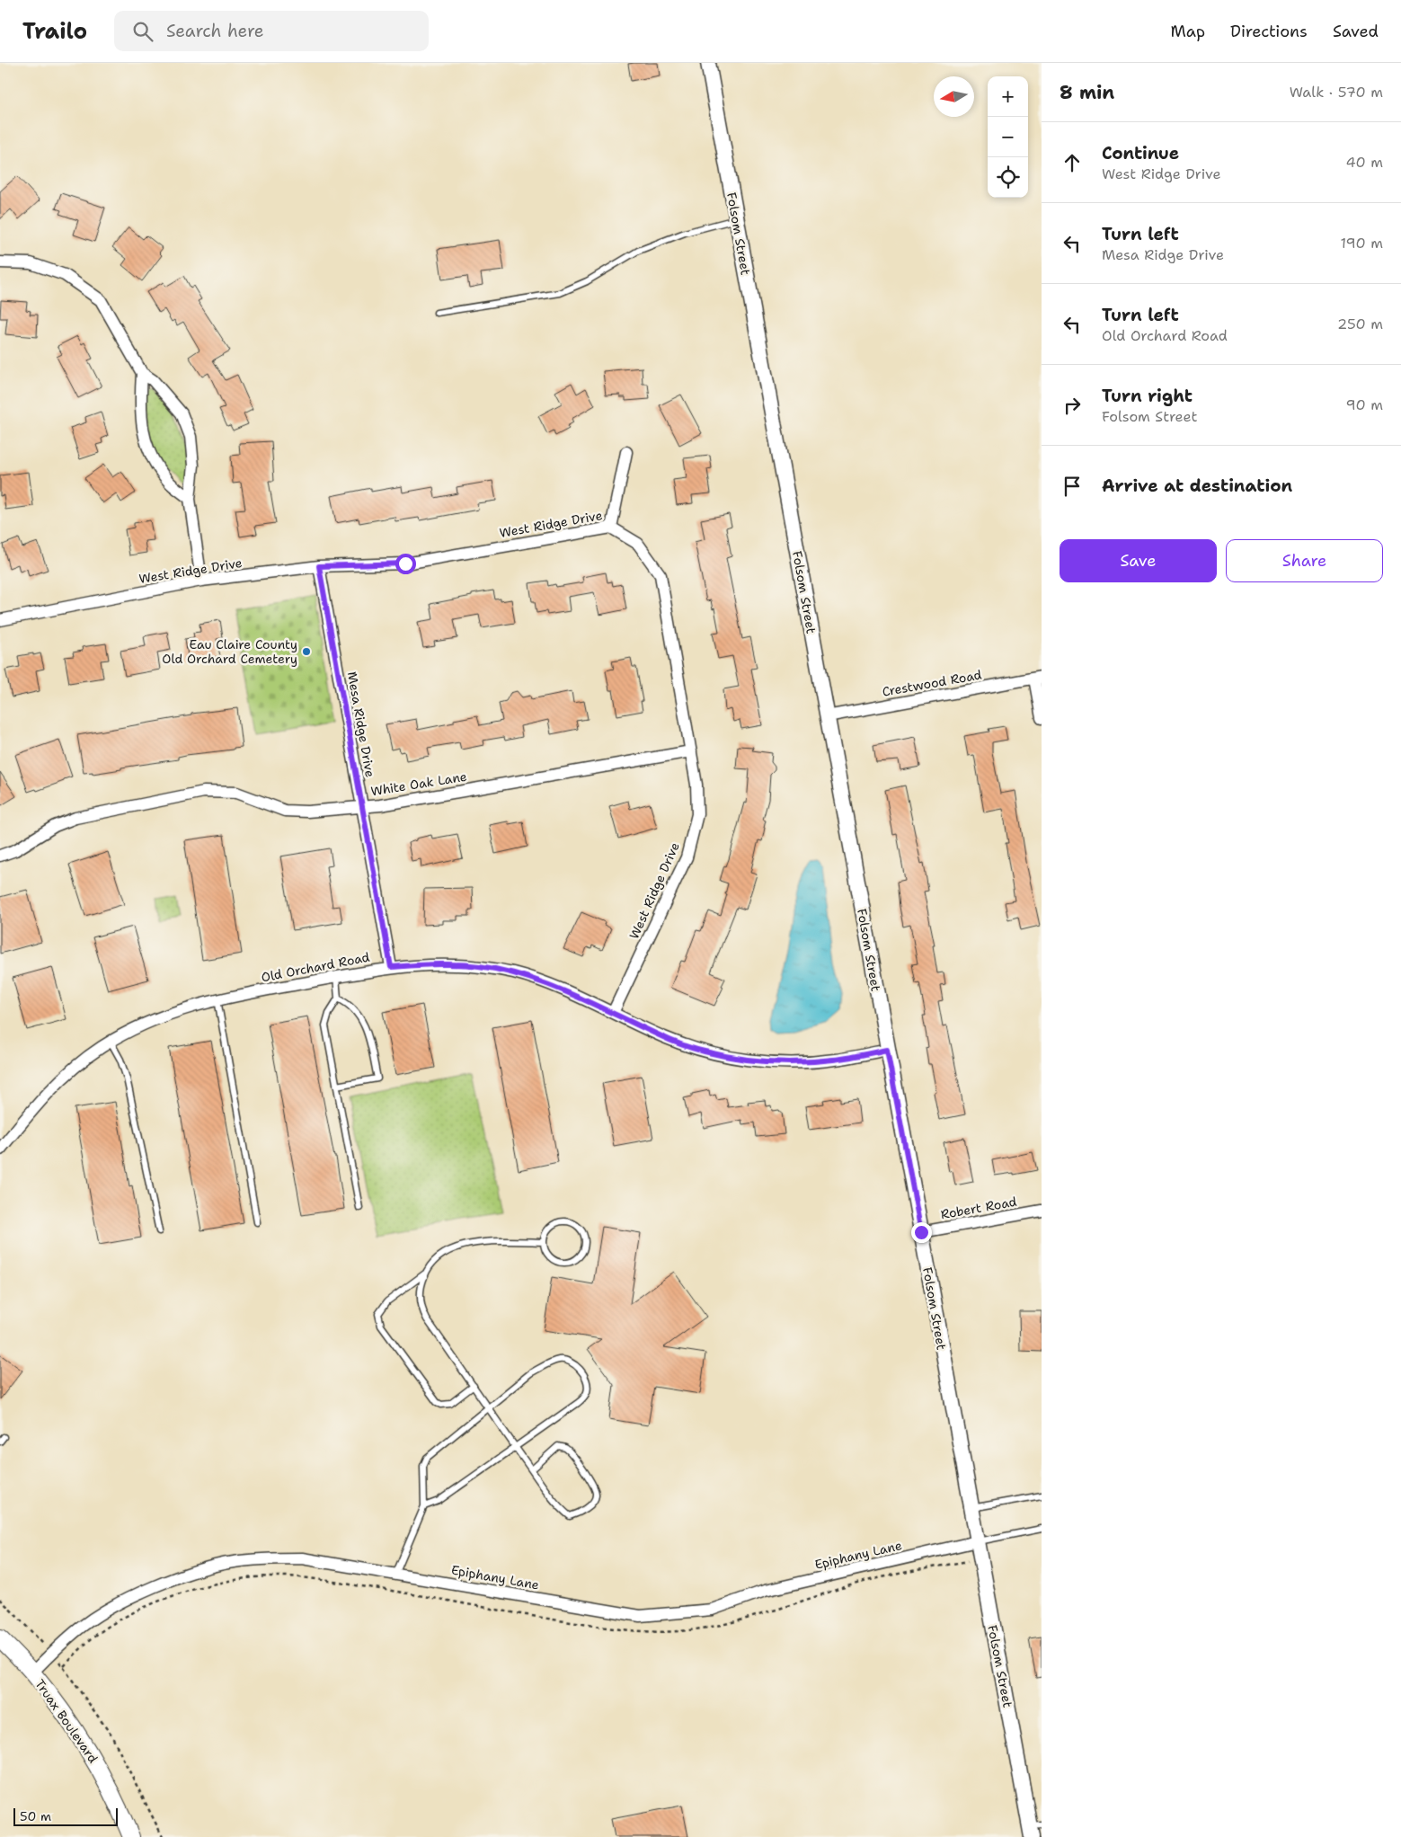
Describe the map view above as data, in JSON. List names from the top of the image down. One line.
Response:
{"streets":{"main road":["Truax Boulevard"],"street":["Folsom Street","West Ridge Drive","Crestwood Road","Mesa Ridge Drive","White Oak Lane","Old Orchard Road","Robert Road","Epiphany Lane"]},"crossings":[["Folsom Street","Crestwood Road"],["Folsom Street","Old Orchard Road"],["Folsom Street","Robert Road"],["Folsom Street","Epiphany Lane"],["West Ridge Drive","Mesa Ridge Drive"],["West Ridge Drive","White Oak Lane"],["West Ridge Drive","Old Orchard Road"],["Mesa Ridge Drive","White Oak Lane"],["Mesa Ridge Drive","Old Orchard Road"],["Epiphany Lane","Truax Boulevard"]],"places":["Eau Claire County Old Orchard Cemetery"],"scale_bar":"50 m","north":"left","page":{"header":"Trailo","search":"Search here","nav":["Map","Directions","Saved"],"heading":["8 min","Walk · 570 m"],"map_buttons":["+","−"],"list":[["Continue","West Ridge Drive","40 m"],["Turn left","Mesa Ridge Drive","190 m"],["Turn left","Old Orchard Road","250 m"],["Turn right","Folsom Street","90 m"],"Arrive at destination"],"buttons":["Save","Share"],"scale":"50 m"}}
